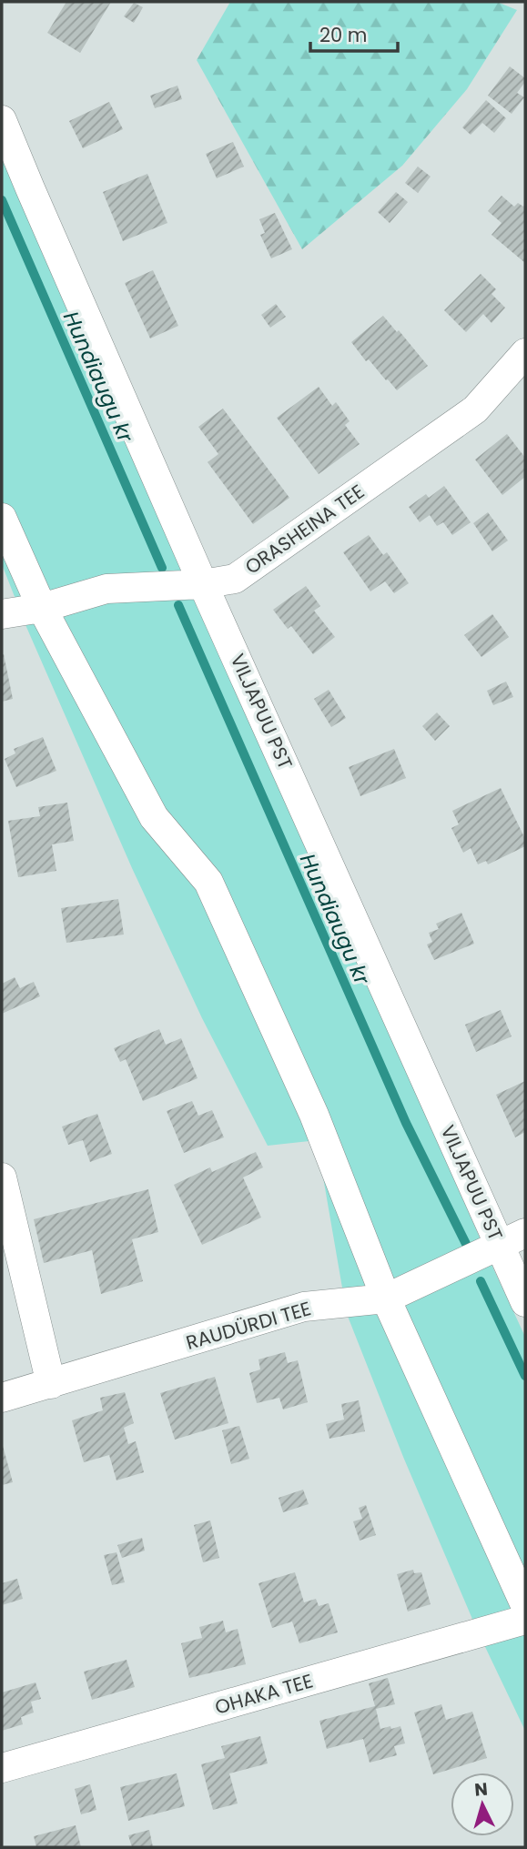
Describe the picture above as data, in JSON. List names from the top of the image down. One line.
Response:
{"streets":{"street":["ORASHEINA TEE","VILJAPUU PST","RAUDÜRDI TEE","OHAKA TEE"]},"crossings":[["ORASHEINA TEE","VILJAPUU PST"],["VILJAPUU PST","RAUDÜRDI TEE"]],"water":["Hundiaugu kr"],"scale_bar":"20 m","north":"top"}
